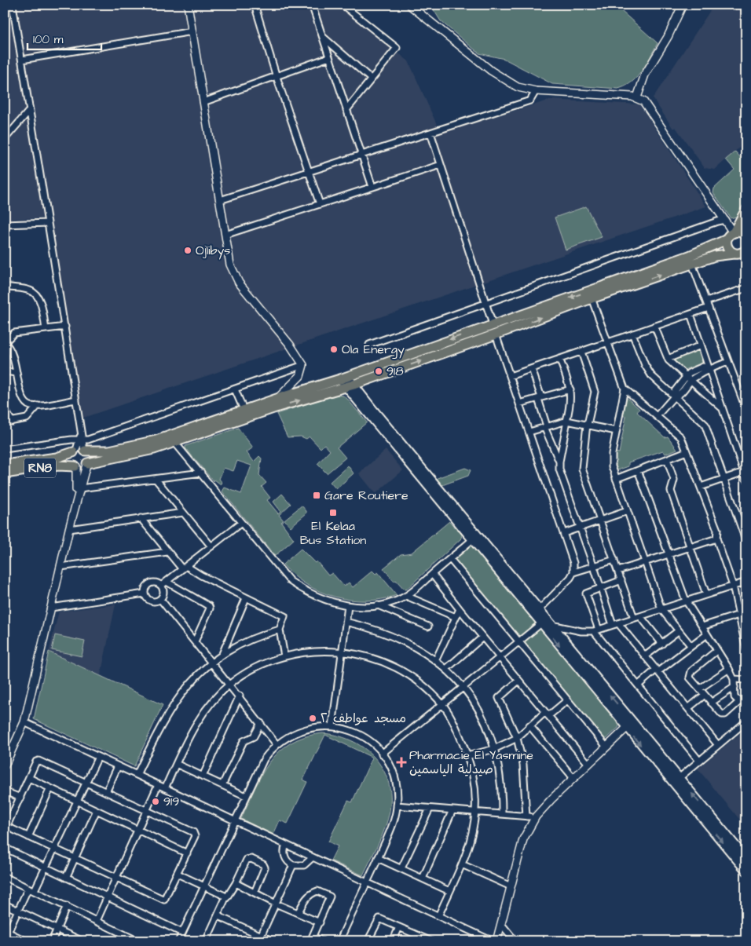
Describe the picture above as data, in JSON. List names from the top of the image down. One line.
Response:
{"streets":{"main road":["RN8"]},"places":{"other":["Ojlibys","Ola Energy","918","مسجد عواطف ٢","919"],"transit":["Gare Routiere","El Kelaa Bus Station"],"health":["Pharmacie El Yasmine صيدلية الياسمين"]},"scale_bar":"100 m"}
